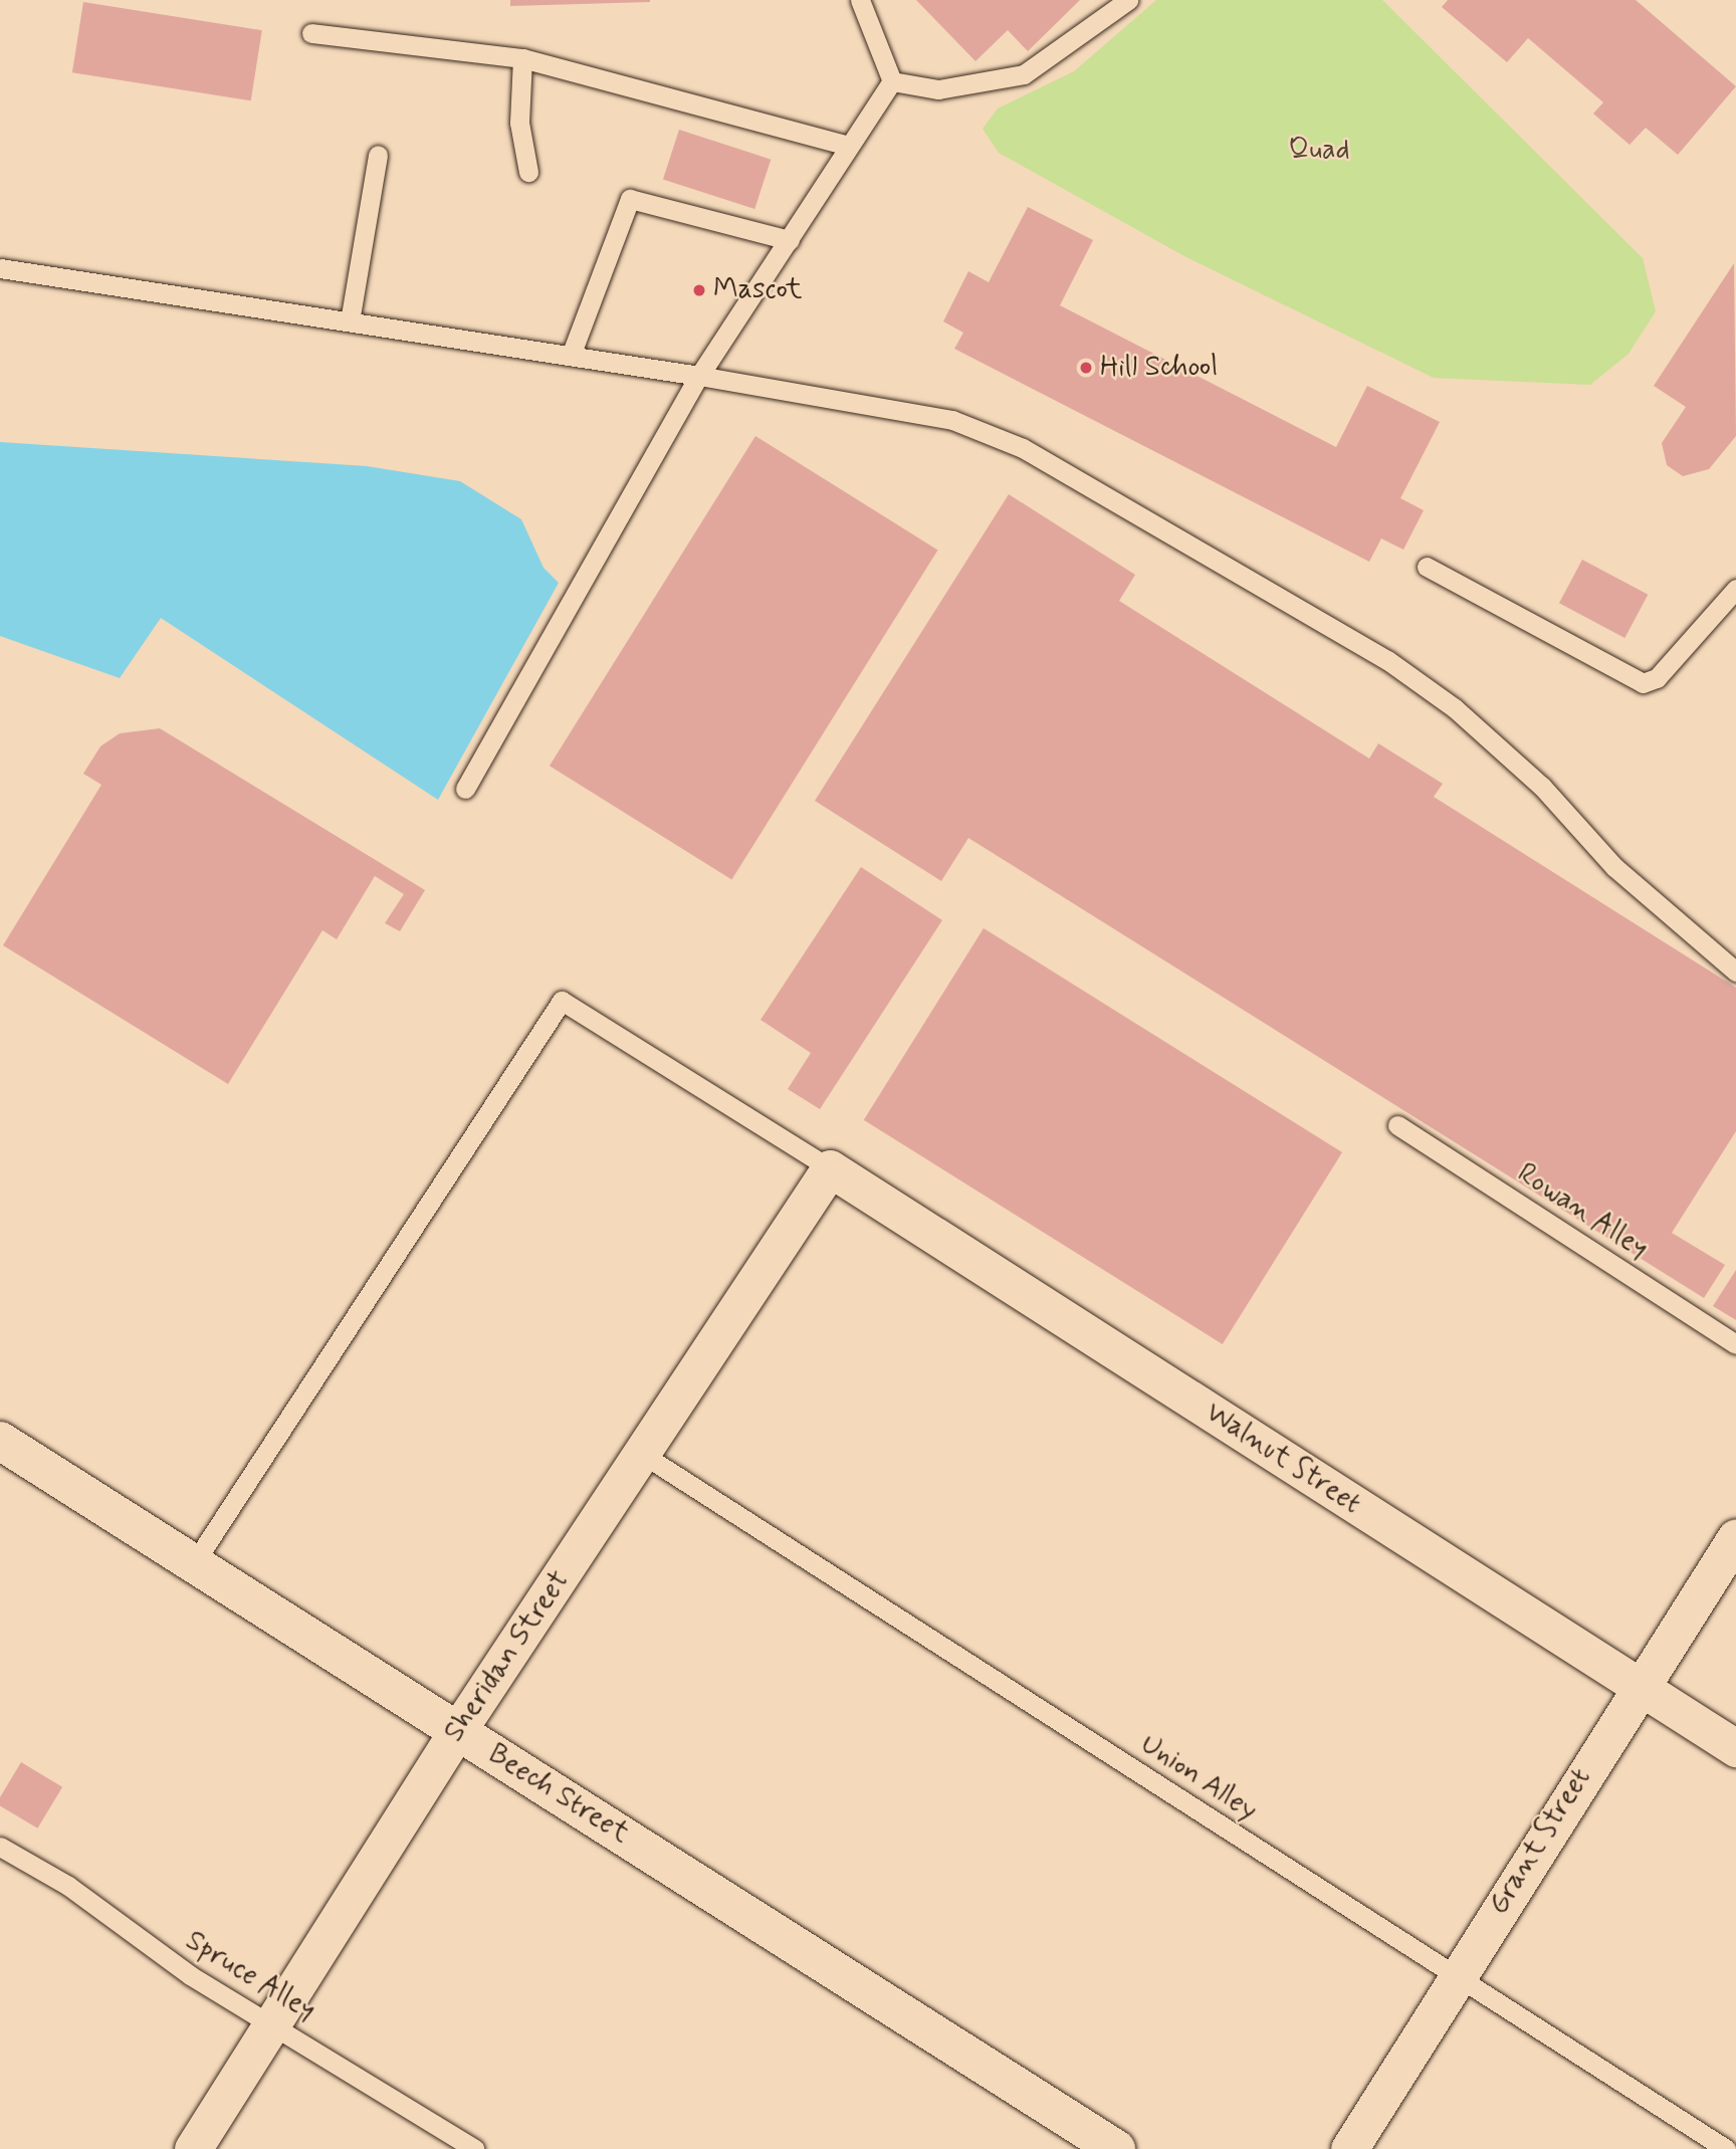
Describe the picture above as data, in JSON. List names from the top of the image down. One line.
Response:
{"streets":{"street":["Walnut Street","Sheridan Street","Beech Street","Grant Street"],"lane":["Rowan Alley","Union Alley","Spruce Alley"]},"crossings":[["Walnut Street","Sheridan Street"],["Walnut Street","Grant Street"],["Sheridan Street","Union Alley"],["Sheridan Street","Beech Street"],["Sheridan Street","Spruce Alley"],["Union Alley","Grant Street"]],"parks":["Quad"],"places":["Mascot","Hill School"]}
